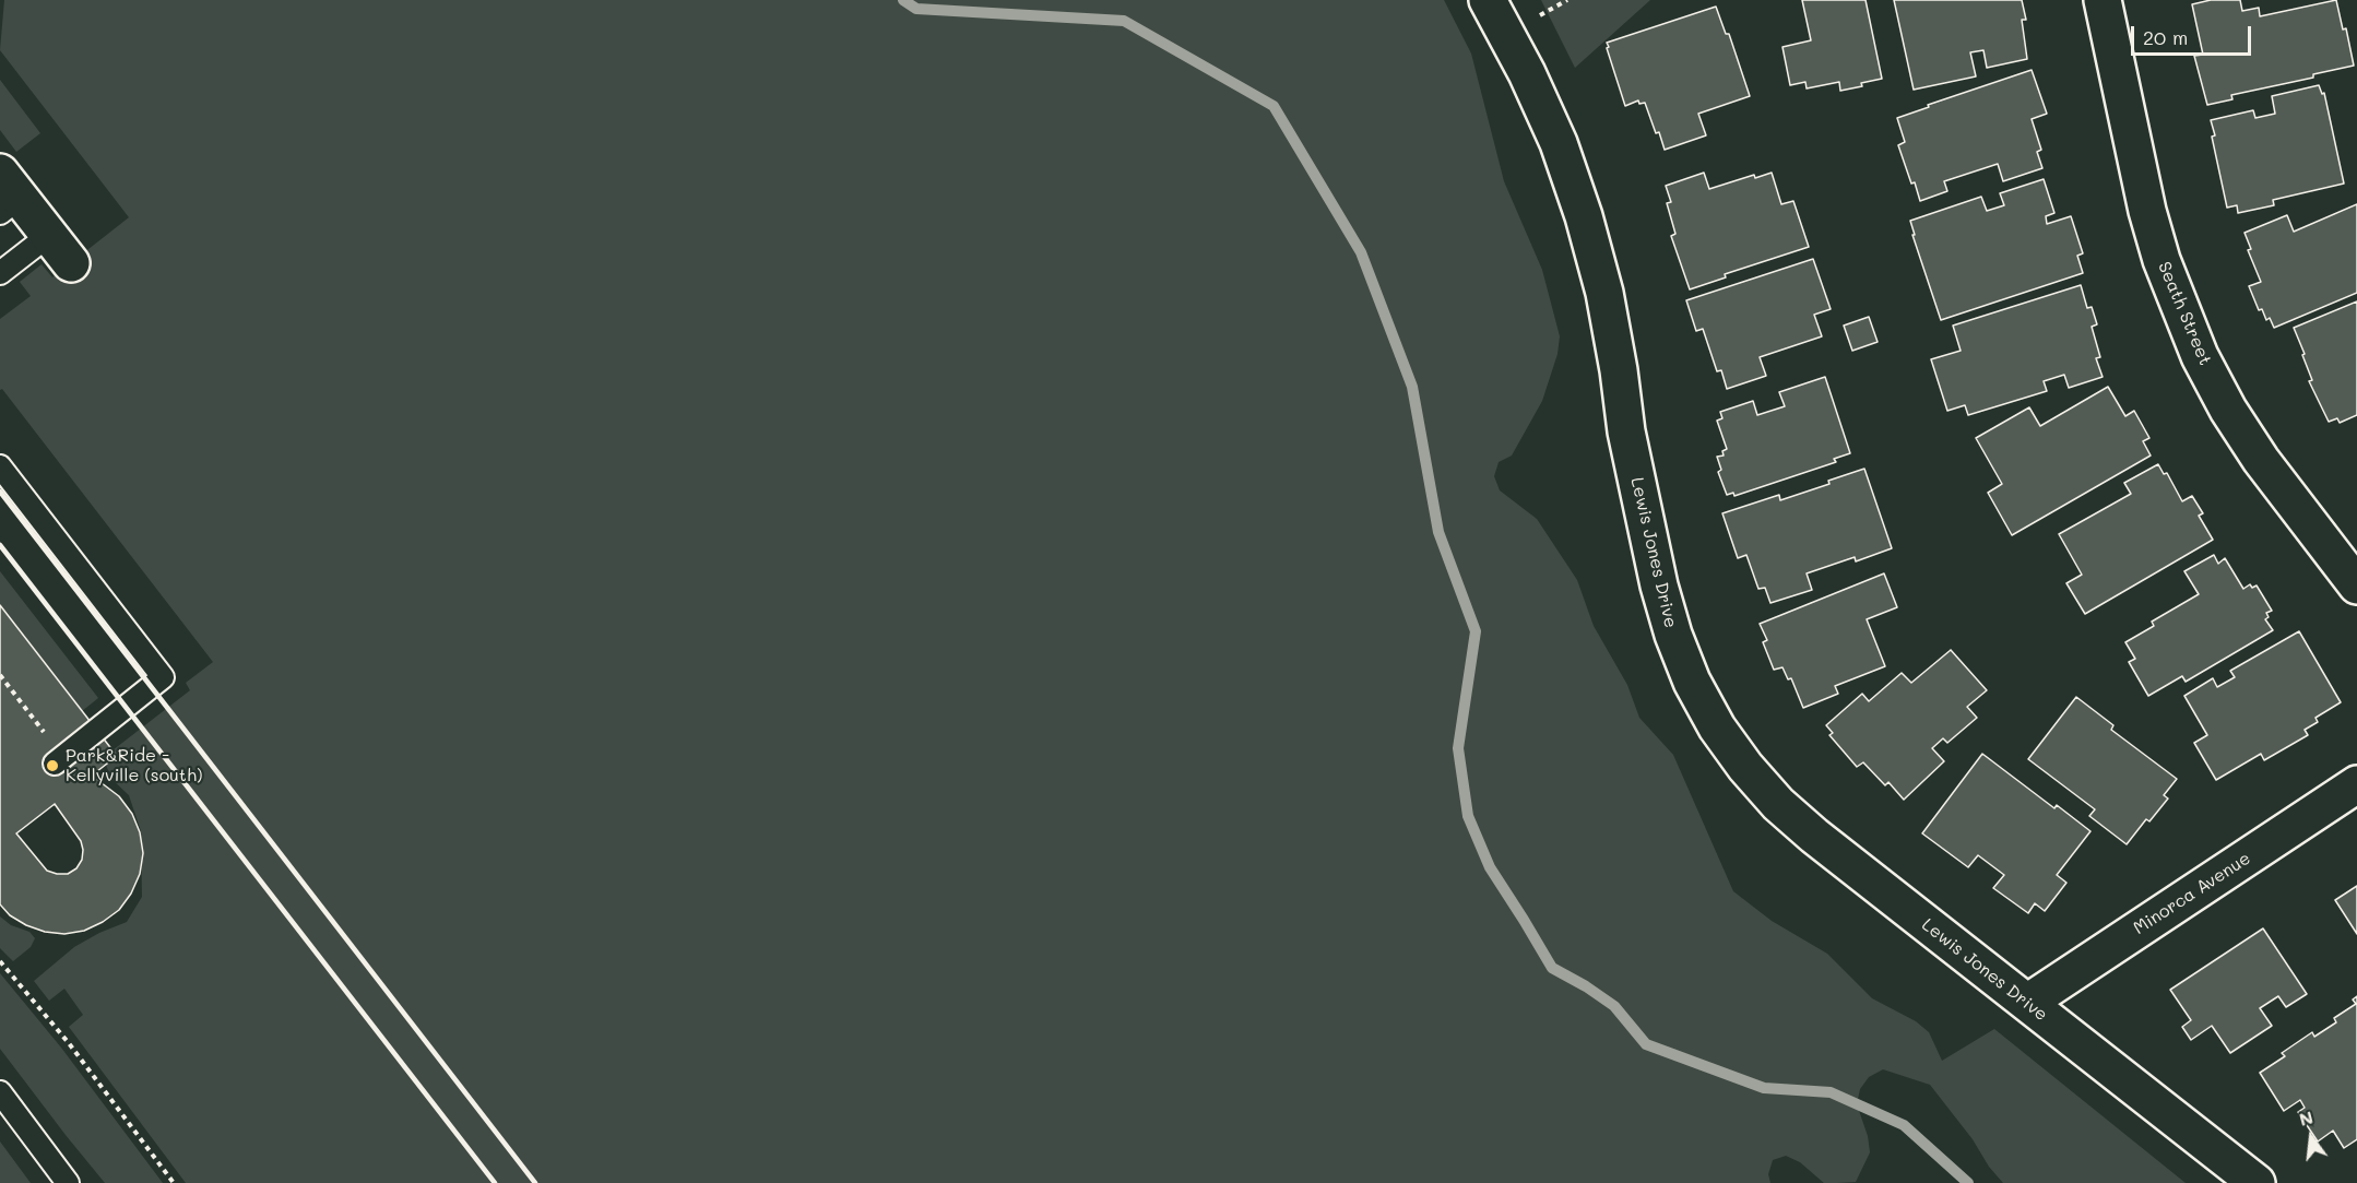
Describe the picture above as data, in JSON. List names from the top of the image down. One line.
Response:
{"streets":{"street":["Seath Street","Lewis Jones Drive","Minorca Avenue"]},"crossings":[["Lewis Jones Drive","Minorca Avenue"]],"places":["Park&Ride - Kellyville (south)"],"scale_bar":"20 m","north":"top"}
